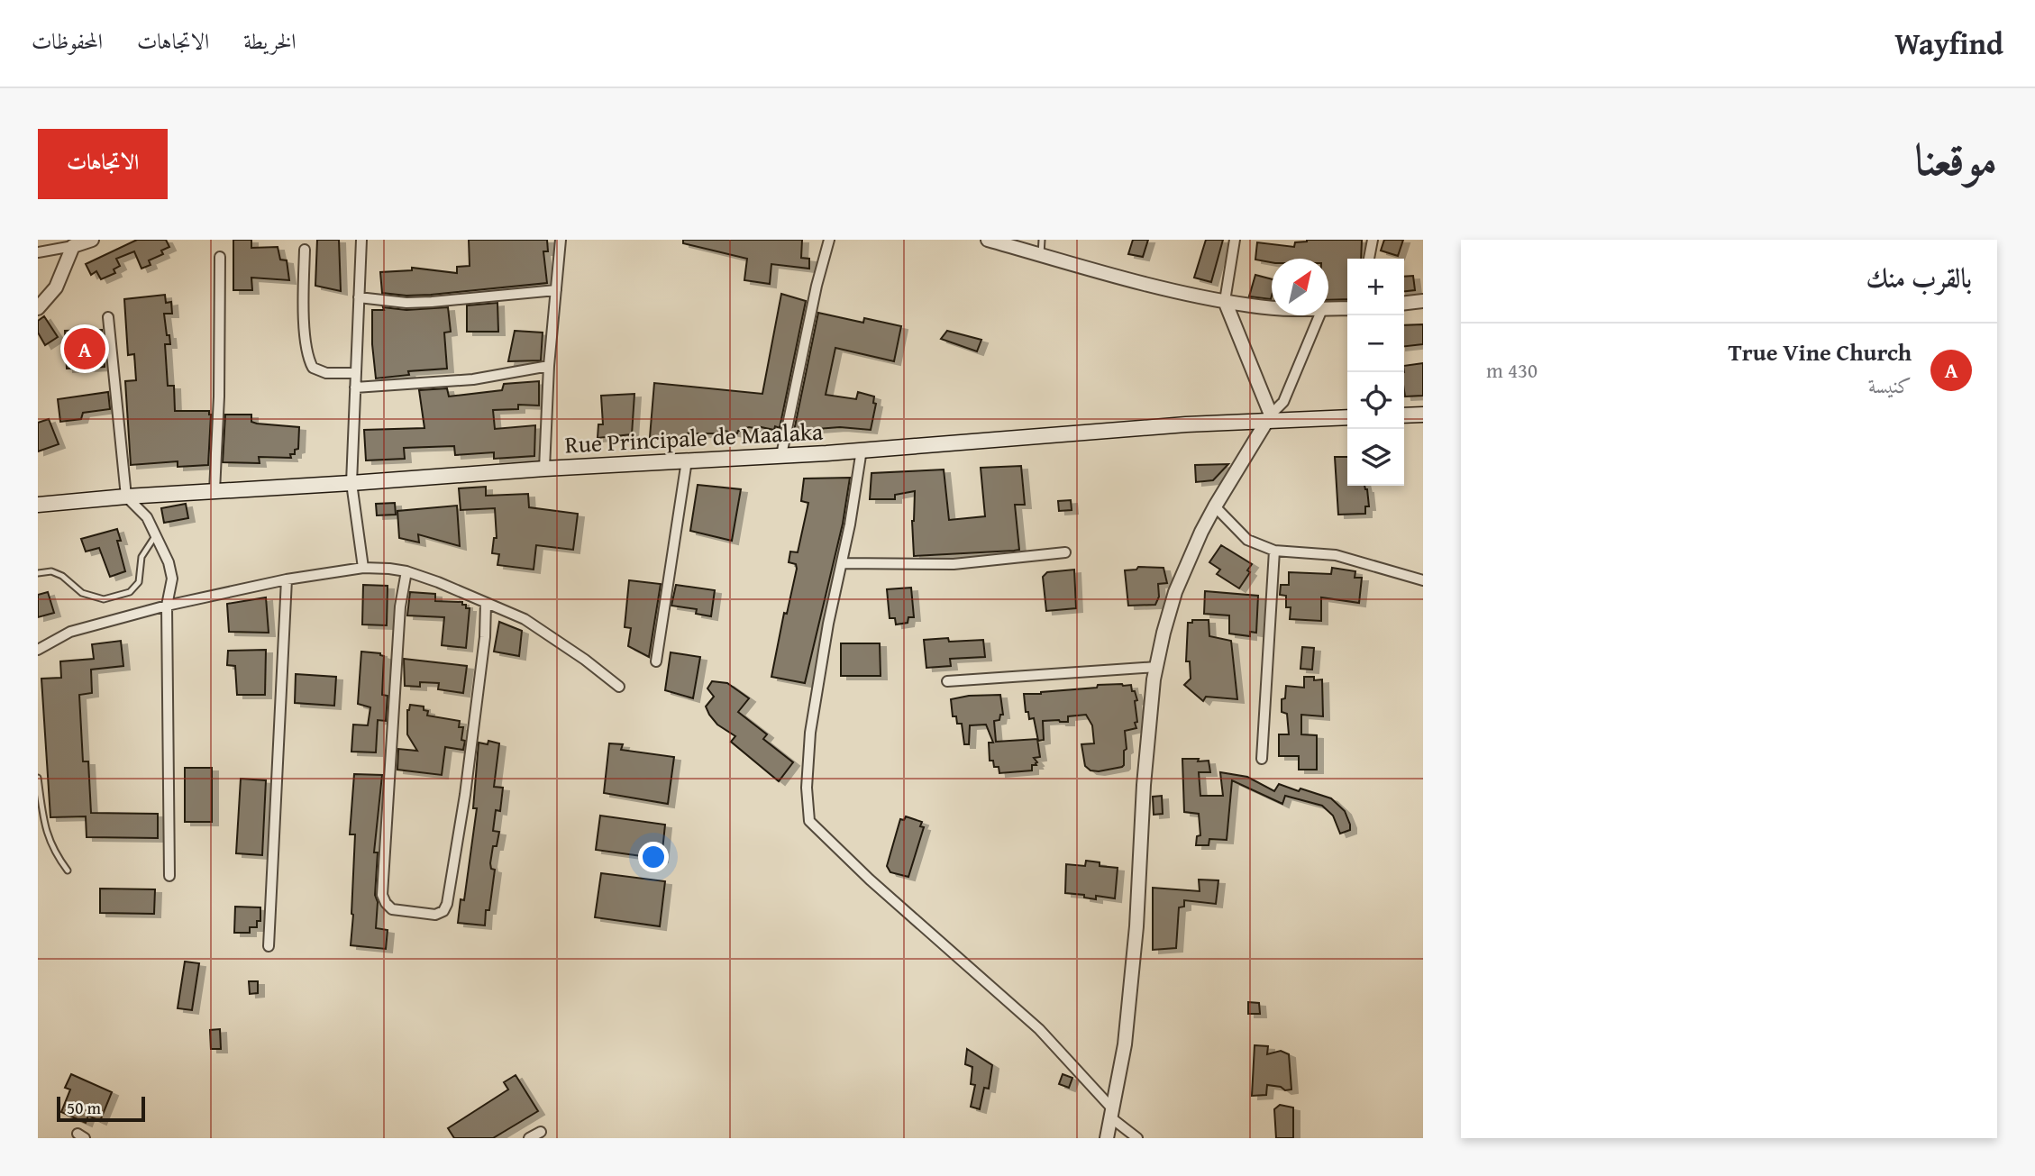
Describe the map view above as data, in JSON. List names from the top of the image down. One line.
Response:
{"streets":{"main road":["Rue Principale de Maalaka"]},"scale_bar":"50 m","north":"top right","page":{"header":"Wayfind","nav":["الخريطة","الاتجاهات","المحفوظات"],"title":"موقعنا","buttons":"الاتجاهات","heading":"بالقرب منك","map_buttons":["+","−"],"list":[{"mark":"A","name":"True Vine Church","note":"كنيسة","value":"430 m"}],"pins":"A","scale":"50 m"}}
